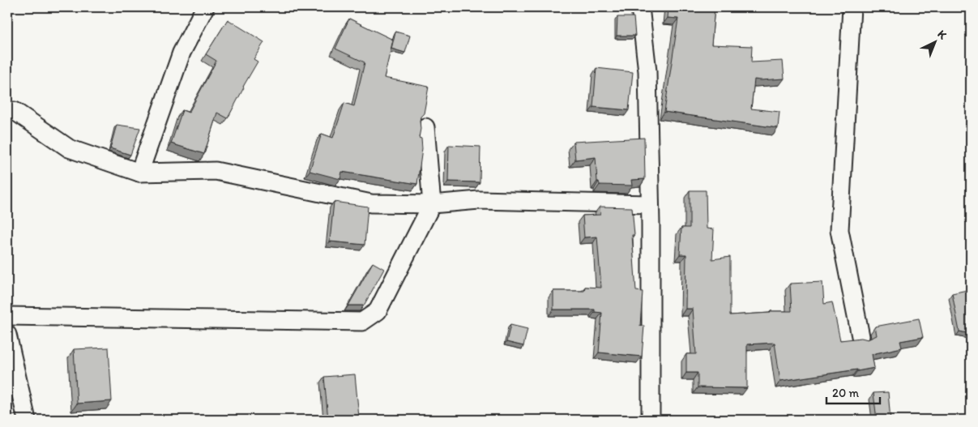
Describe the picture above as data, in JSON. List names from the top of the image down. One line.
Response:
{"scale_bar":"20 m","north":"top right"}
